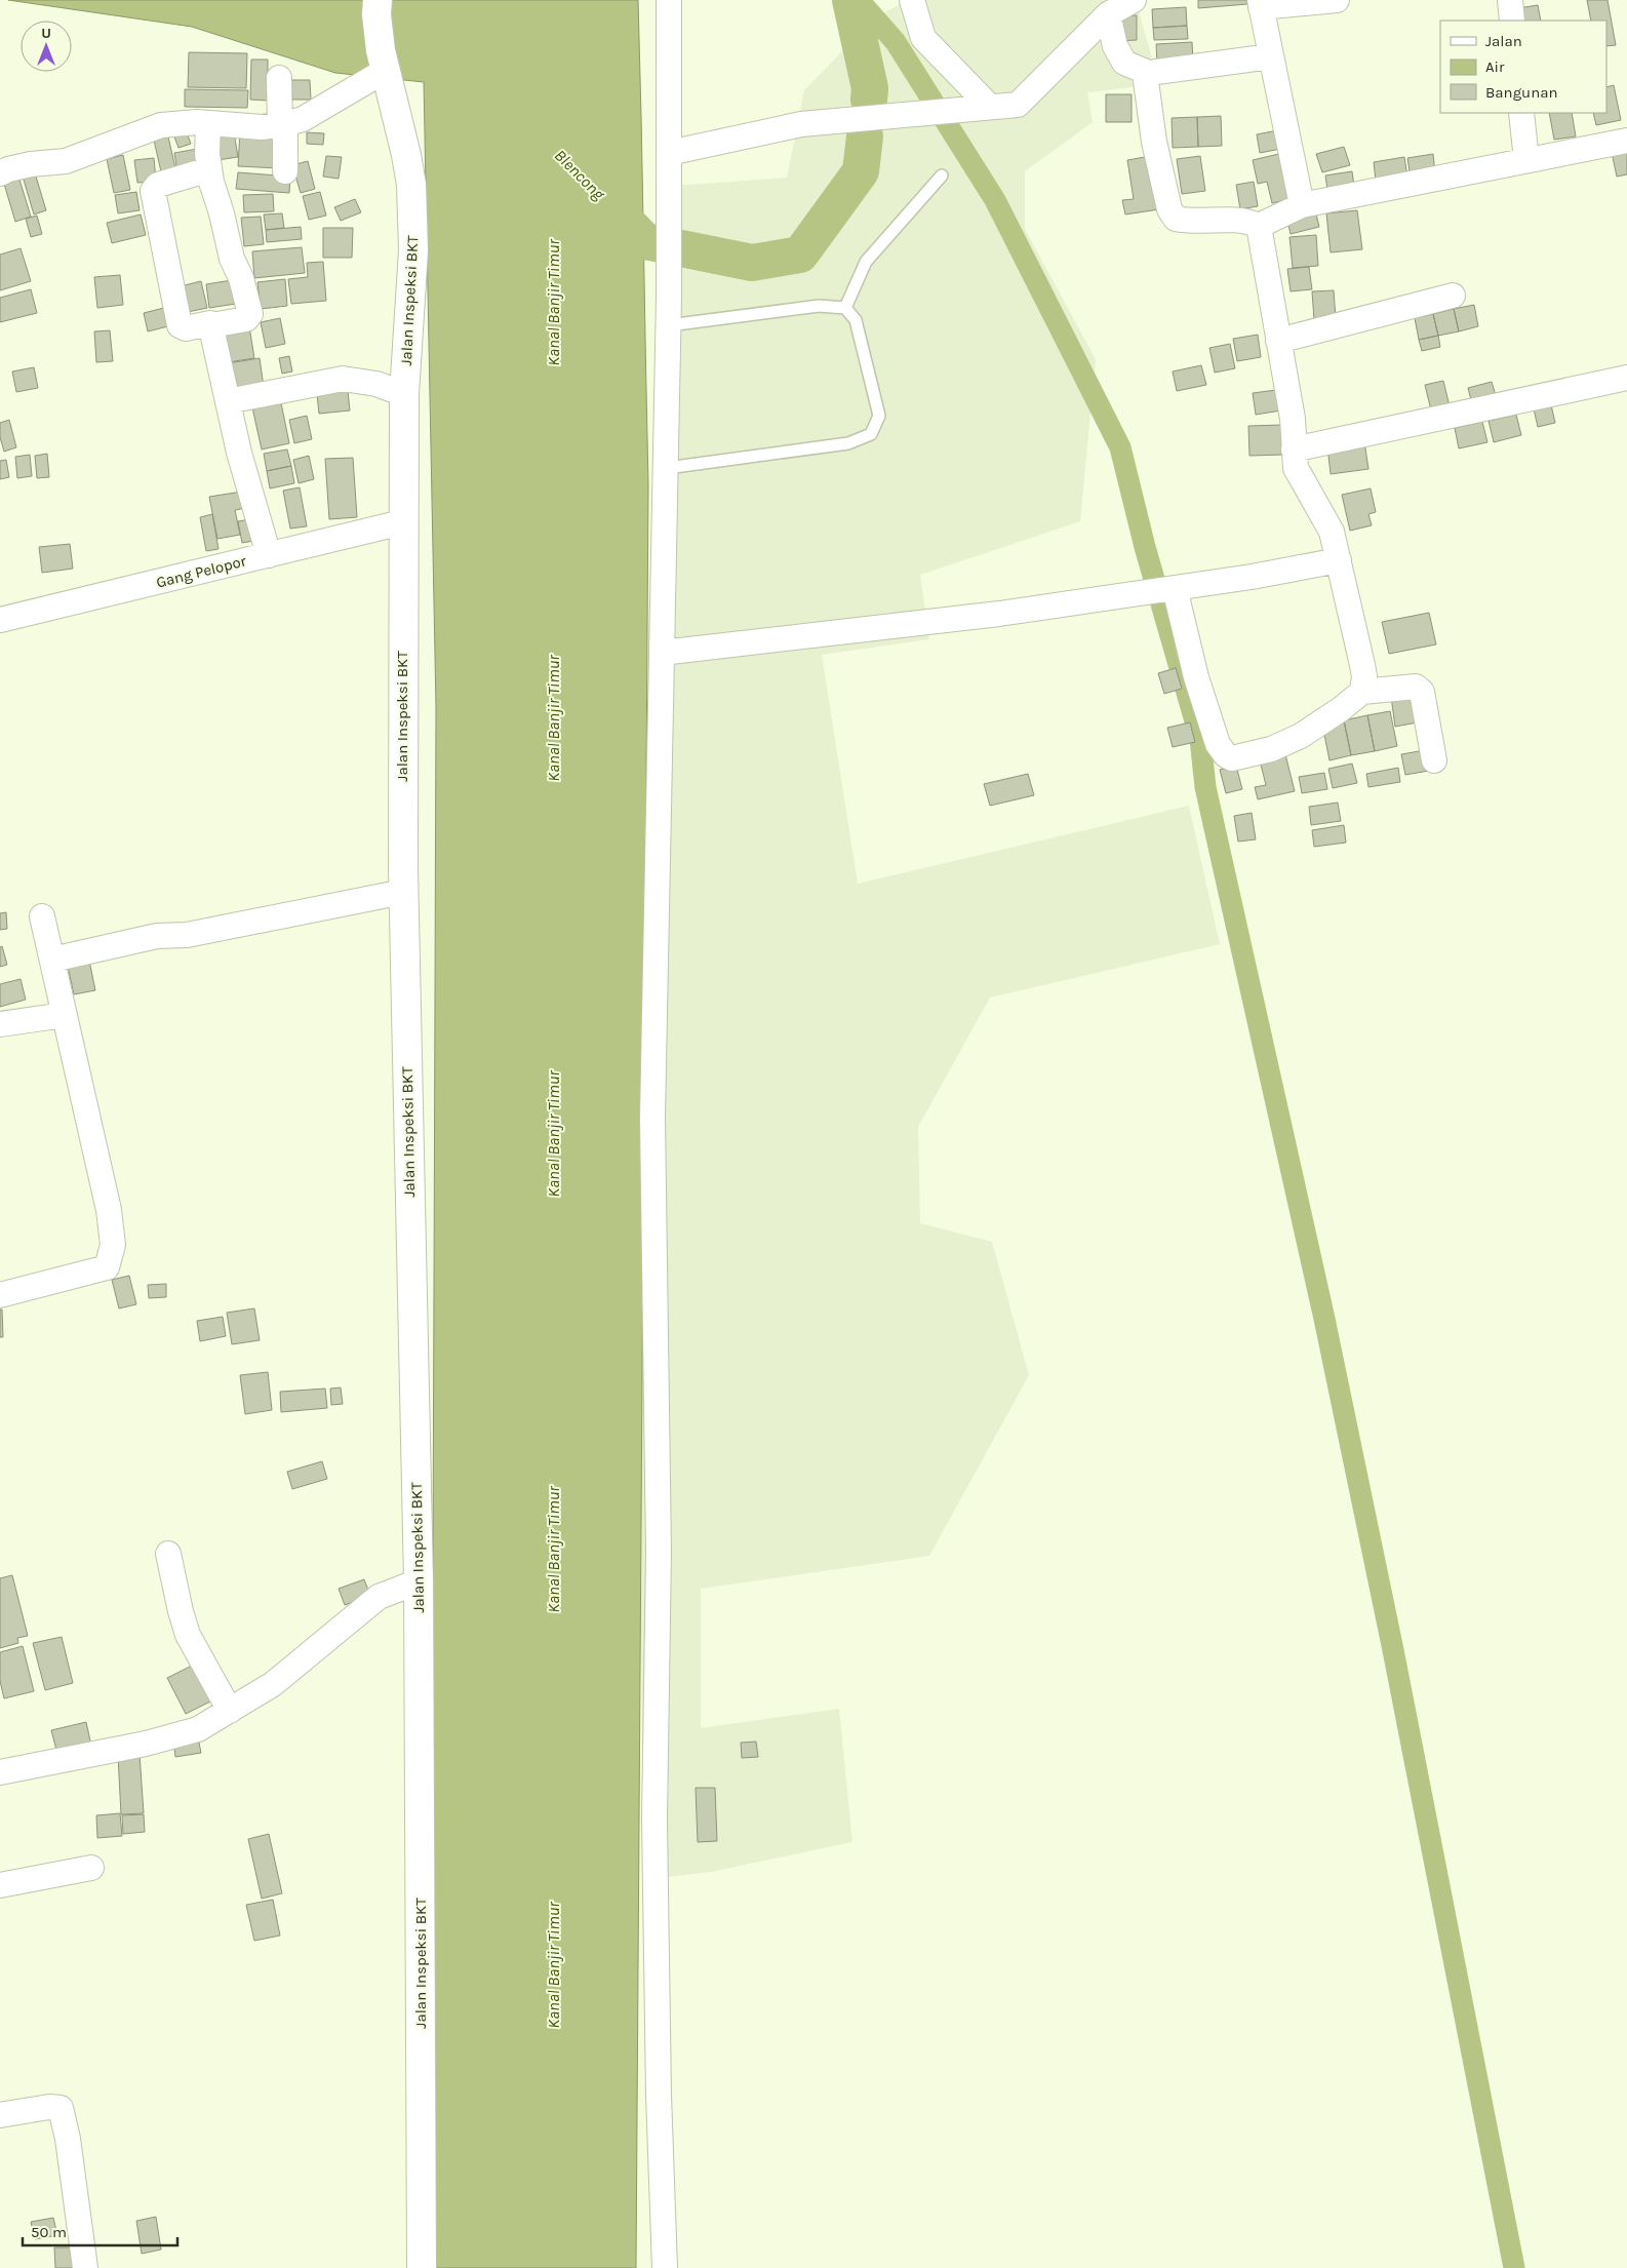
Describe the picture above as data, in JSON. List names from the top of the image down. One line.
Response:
{"streets":{"street":["Jalan Inspeksi BKT","Gang Pelopor"]},"crossings":[["Jalan Inspeksi BKT","Gang Pelopor"]],"water":["Blencong","Kanal Banjir Timur"],"legend":["Jalan","Air","Bangunan"],"scale_bar":"50 m","north":"top"}
